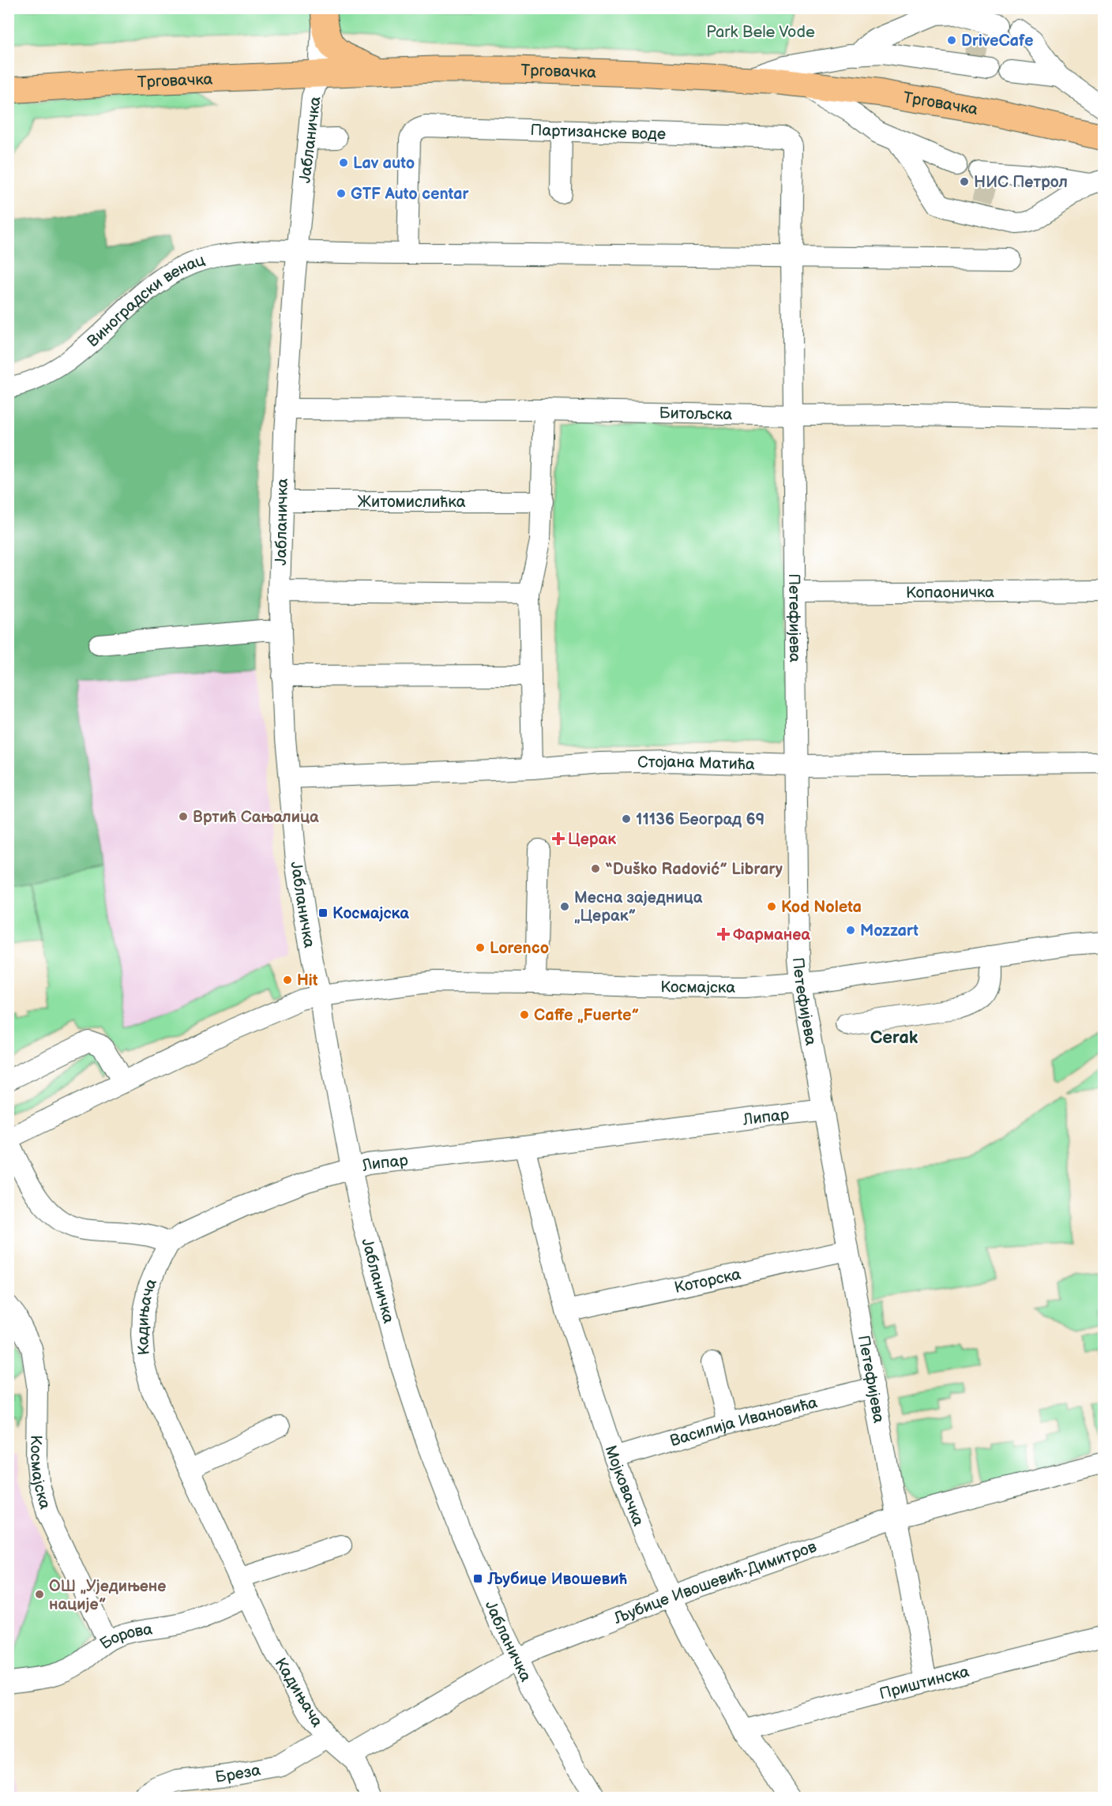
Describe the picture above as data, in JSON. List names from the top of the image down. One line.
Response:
{"streets":{"main road":["Трговачка"],"street":["Партизанске воде","Јабланичка","Виноградски венац","Битољска","Житомислићка","Копаоничка","Петефијева","Стојана Матића","Космајска","Липар","Которска","Кадињача","Василија Ивановића","Мојковачка","Љубице Ивошевић-Димитров","Борова","Приштинска","Бреза"]},"crossings":[["Трговачка","Јабланичка"],["Партизанске воде","Петефијева"],["Јабланичка","Виноградски венац"],["Јабланичка","Битољска"],["Јабланичка","Житомислићка"],["Јабланичка","Стојана Матића"],["Јабланичка","Космајска"],["Јабланичка","Липар"],["Јабланичка","Љубице Ивошевић-Димитров"],["Битољска","Петефијева"],["Копаоничка","Петефијева"],["Петефијева","Стојана Матића"],["Петефијева","Космајска"],["Петефијева","Липар"],["Петефијева","Которска"],["Петефијева","Василија Ивановића"],["Петефијева","Љубице Ивошевић-Димитров"],["Петефијева","Приштинска"],["Липар","Кадињача"],["Липар","Мојковачка"],["Которска","Мојковачка"],["Кадињача","Љубице Ивошевић-Димитров"],["Кадињача","Борова"],["Кадињача","Бреза"],["Василија Ивановића","Мојковачка"],["Мојковачка","Љубице Ивошевић-Димитров"],["Мојковачка","Приштинска"]],"districts":["Cerak"],"parks":["Park Bele Vode"],"places":{"other":["DriveCafe","Lav auto","НИС Петрол","GTF Auto centar","Вртић Сањалица","11136 Београд 69","“Duško Radović” Library","Месна заједница „Церак”","Kod Noleta","Mozzart","Lorenco","Hit","Caffe „Fuerte”","ОШ „Уједињене нације”"],"health":["Церак","Фарманеа"],"transit":["Космајска","Љубице Ивошевић"]}}
